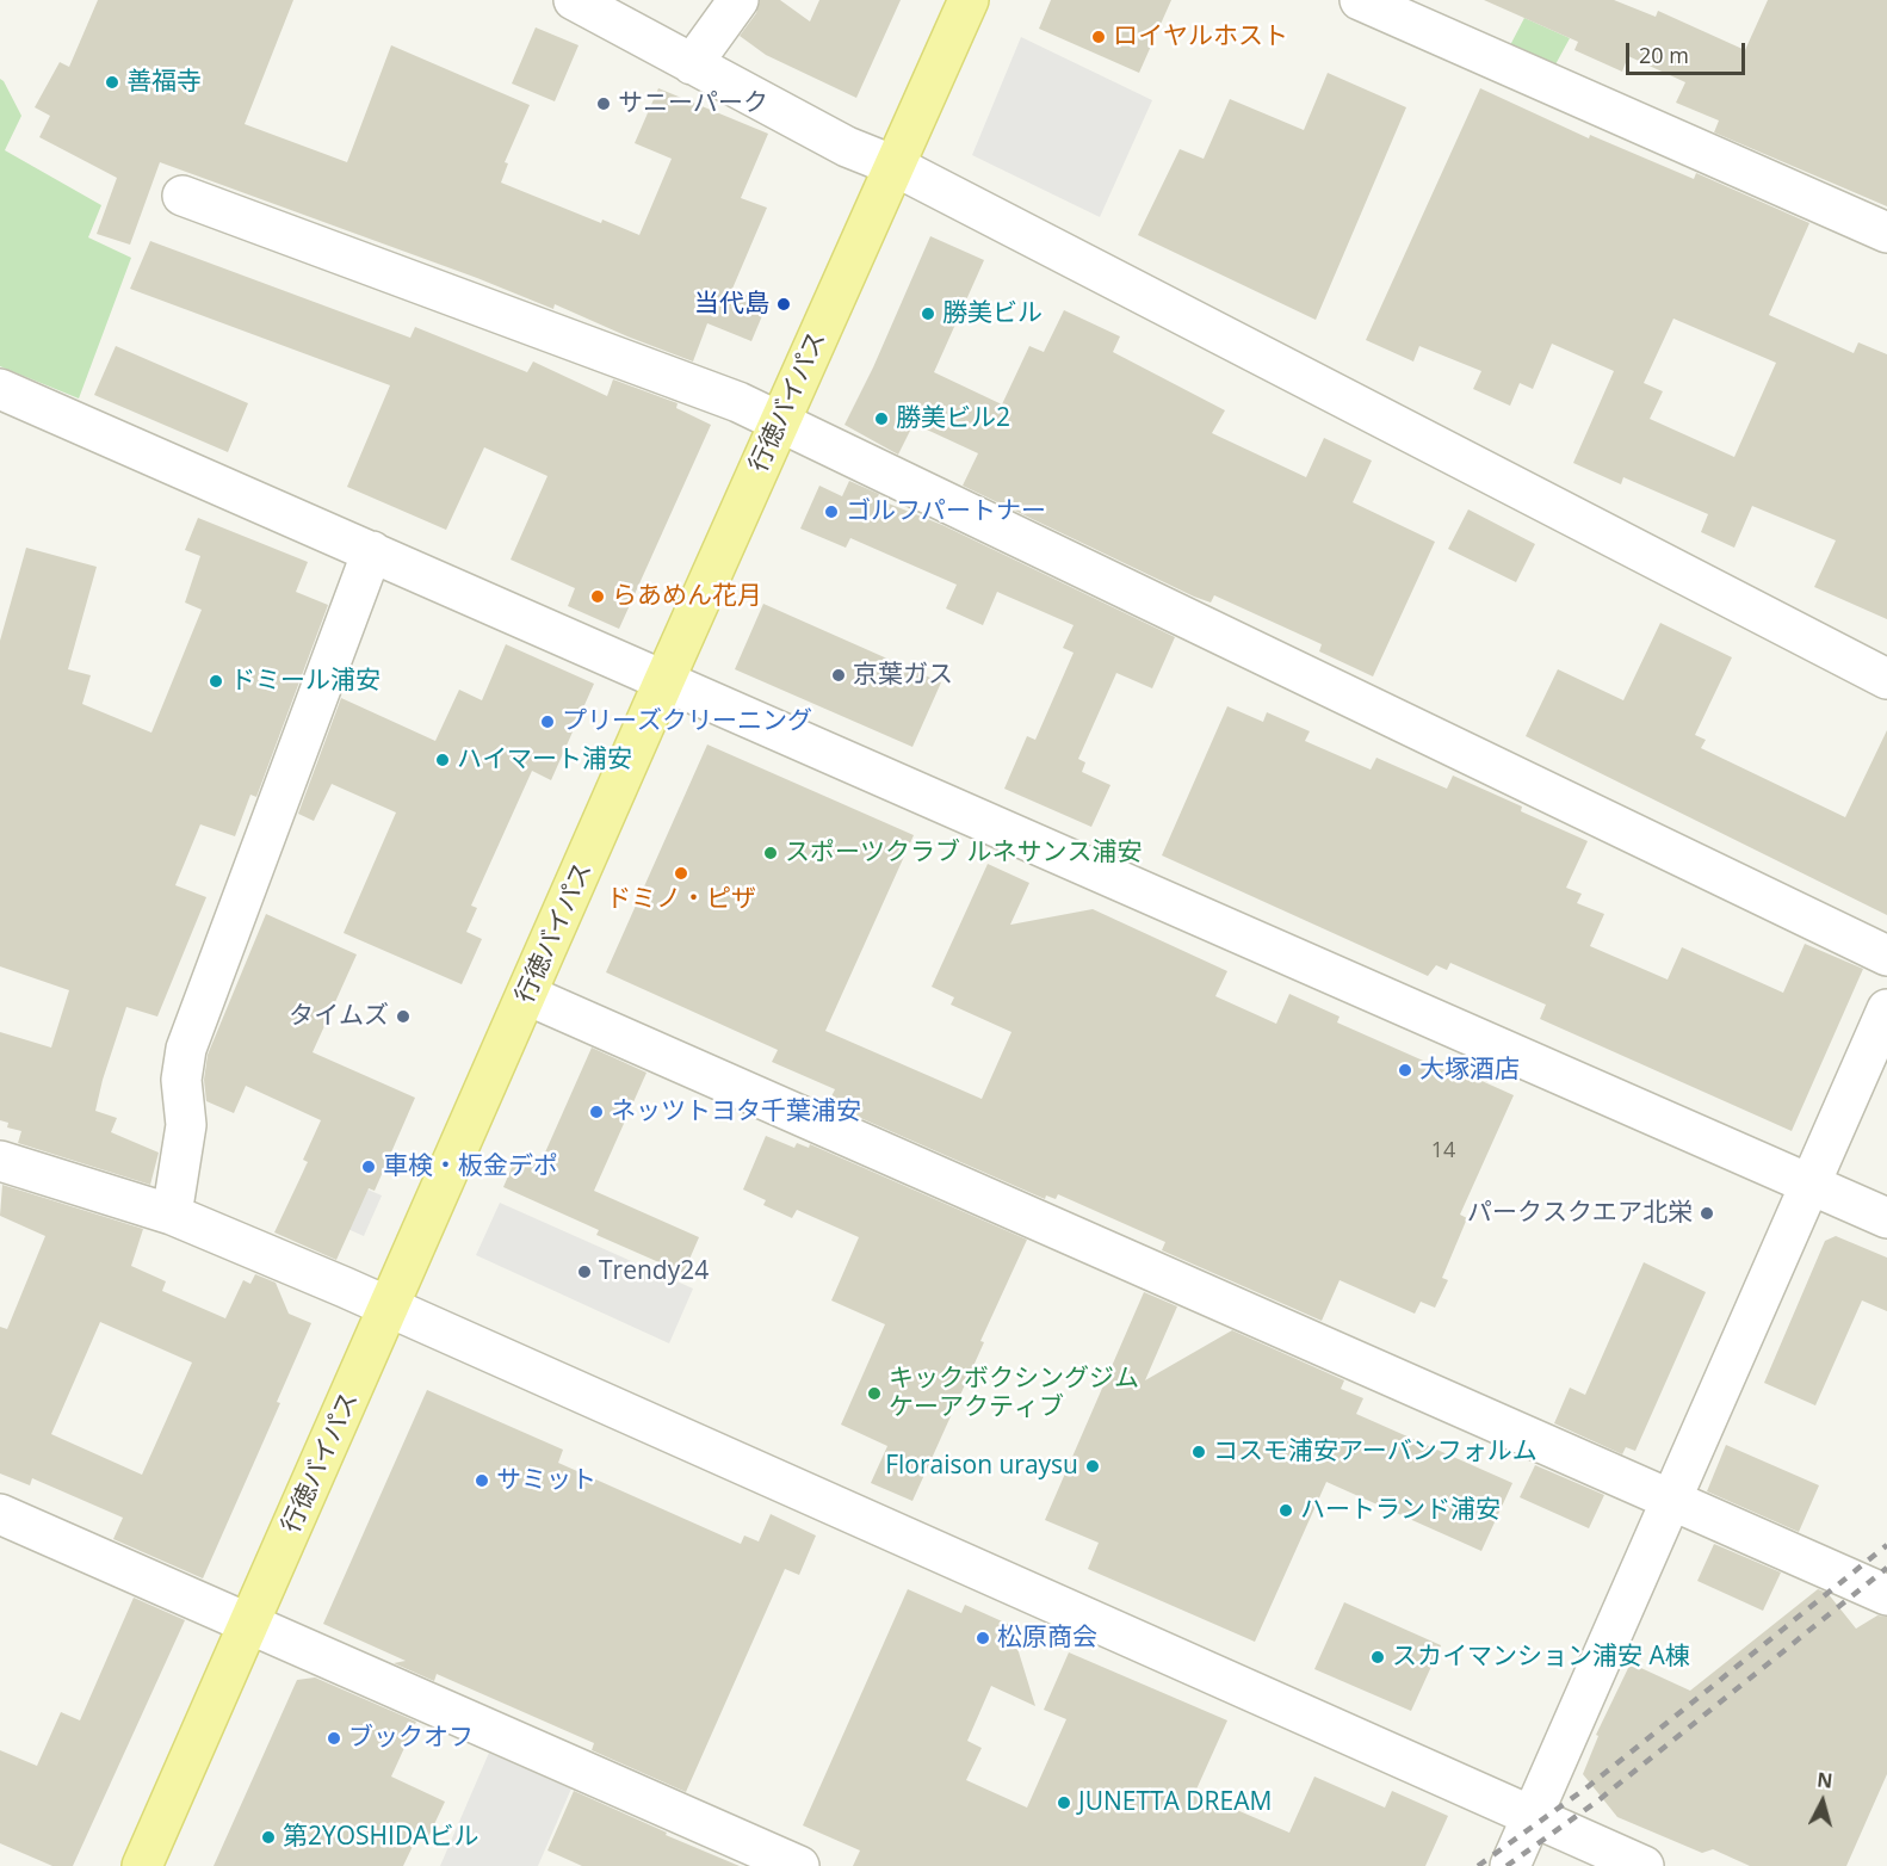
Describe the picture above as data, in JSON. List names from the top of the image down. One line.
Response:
{"streets":{"main road":["行徳バイパス"]},"places":["ロイヤルホスト","善福寺","サニーパーク","当代島","勝美ビル","勝美ビル2","ゴルフパートナー","らあめん花月","京葉ガス","ドミール浦安","プリーズクリーニング","ハイマート浦安","スポーツクラブ ルネサンス浦安","ドミノ・ピザ","タイムズ","大塚酒店","ネッツトヨタ千葉浦安","車検・板金デポ","パークスクエア北栄","Trendy24","キックボクシングジム ケーアクティブ","コスモ浦安アーバンフォルム","Floraison uraysu","サミット","ハートランド浦安","松原商会","スカイマンション浦安 A棟","ブックオフ","JUNETTA DREAM","第2YOSHIDAビル"],"house_numbers":["14"],"scale_bar":"20 m","north":"top"}
